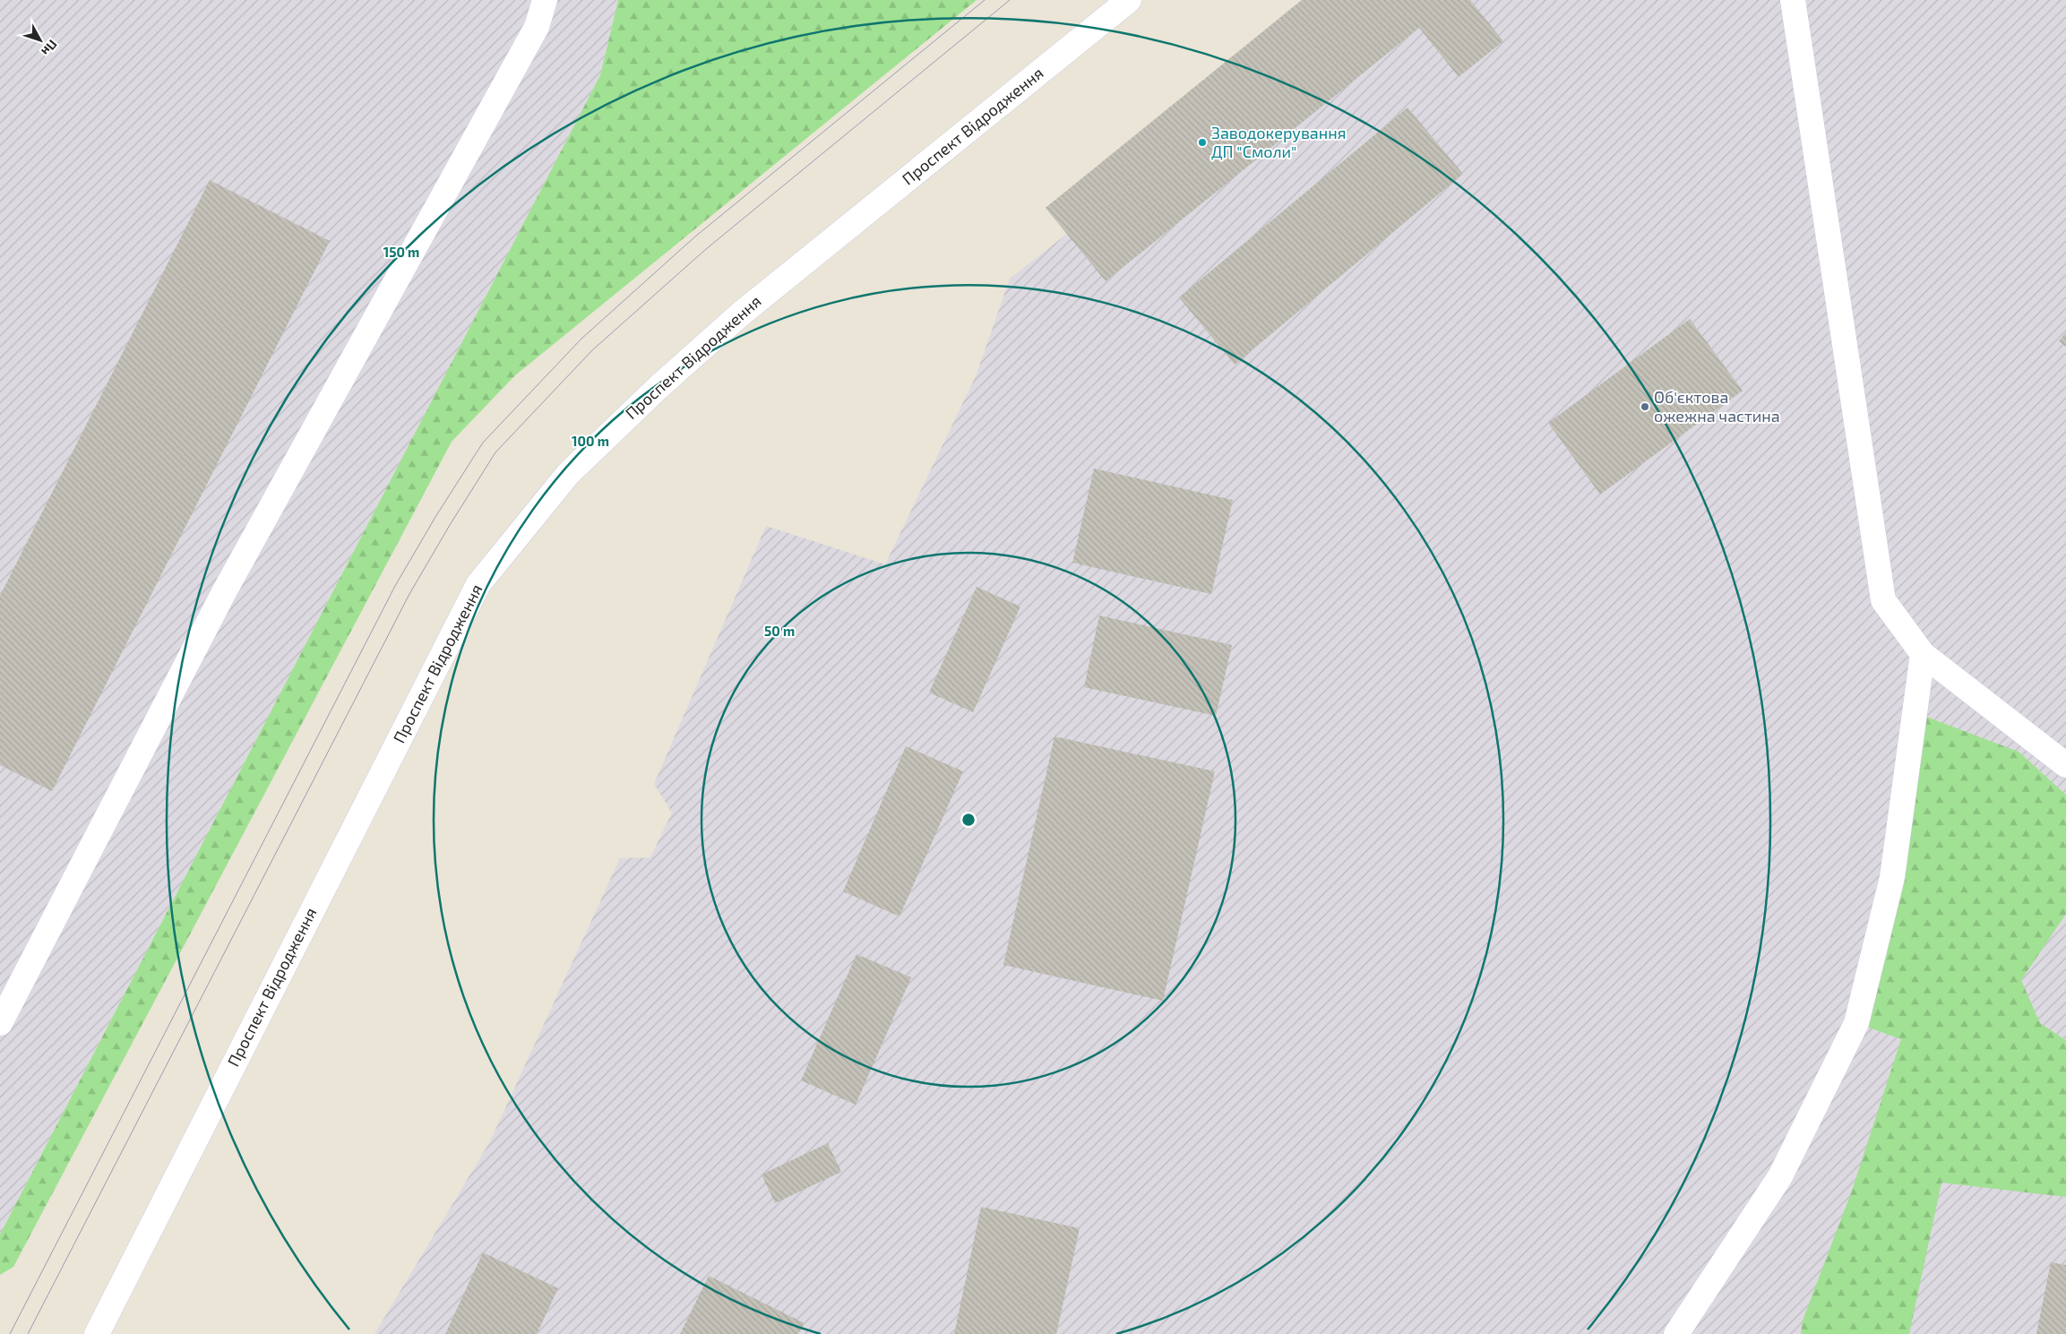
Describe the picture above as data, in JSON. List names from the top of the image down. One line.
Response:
{"streets":{"street":["Проспект Відродження"]},"places":["Заводокерування ДП \"Смоли\"","Об'єктова ожежна частина"],"north":"bottom right","rings":["150 m","100 m","50 m"]}
